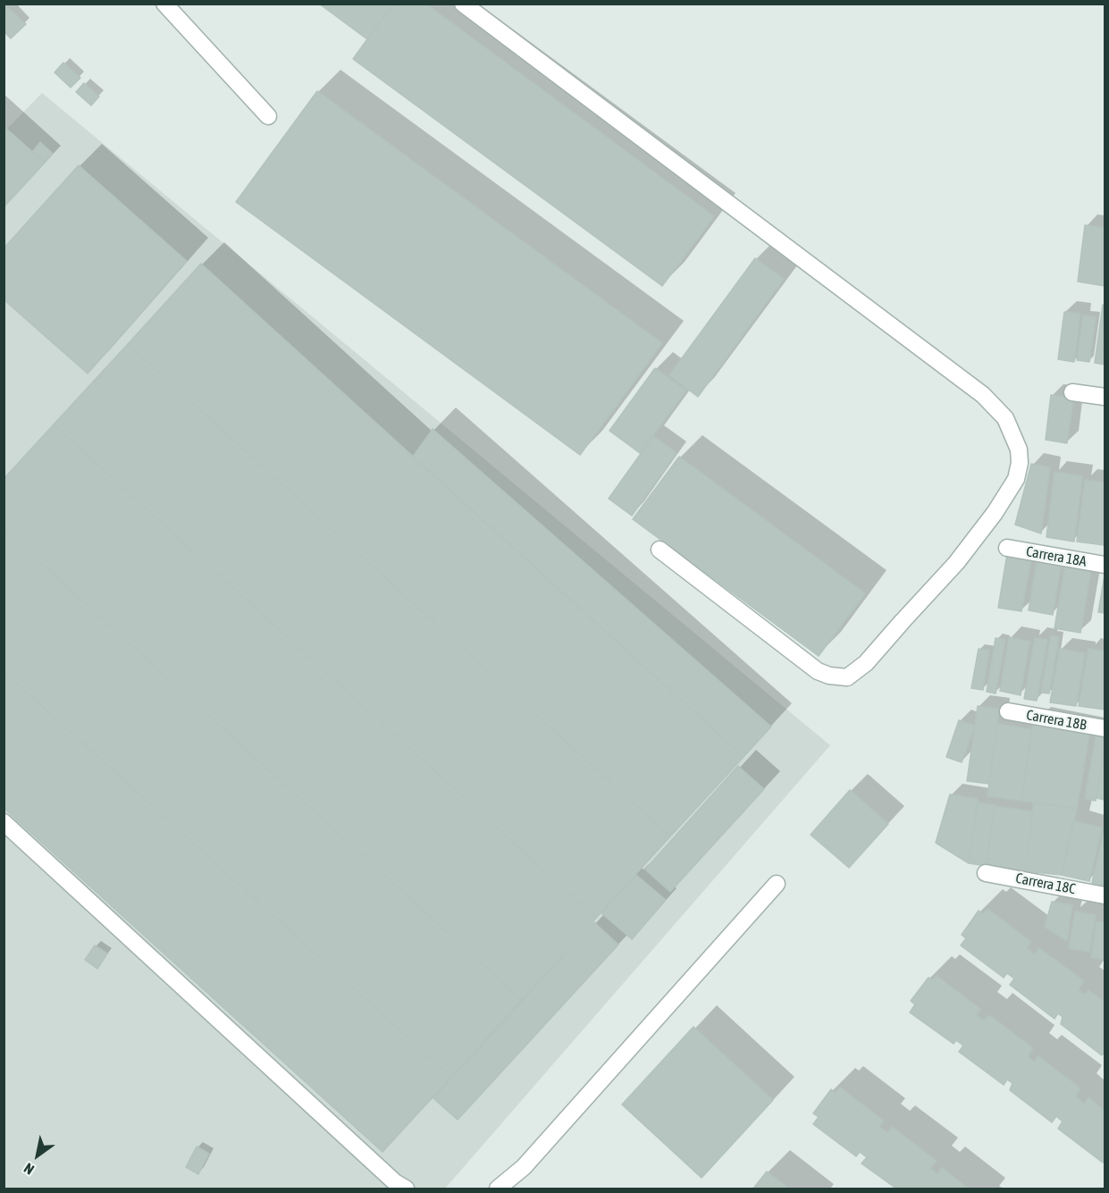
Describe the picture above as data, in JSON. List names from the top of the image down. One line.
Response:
{"streets":{"street":["Carrera 18A","Carrera 18B","Carrera 18C"]},"north":"bottom left"}
